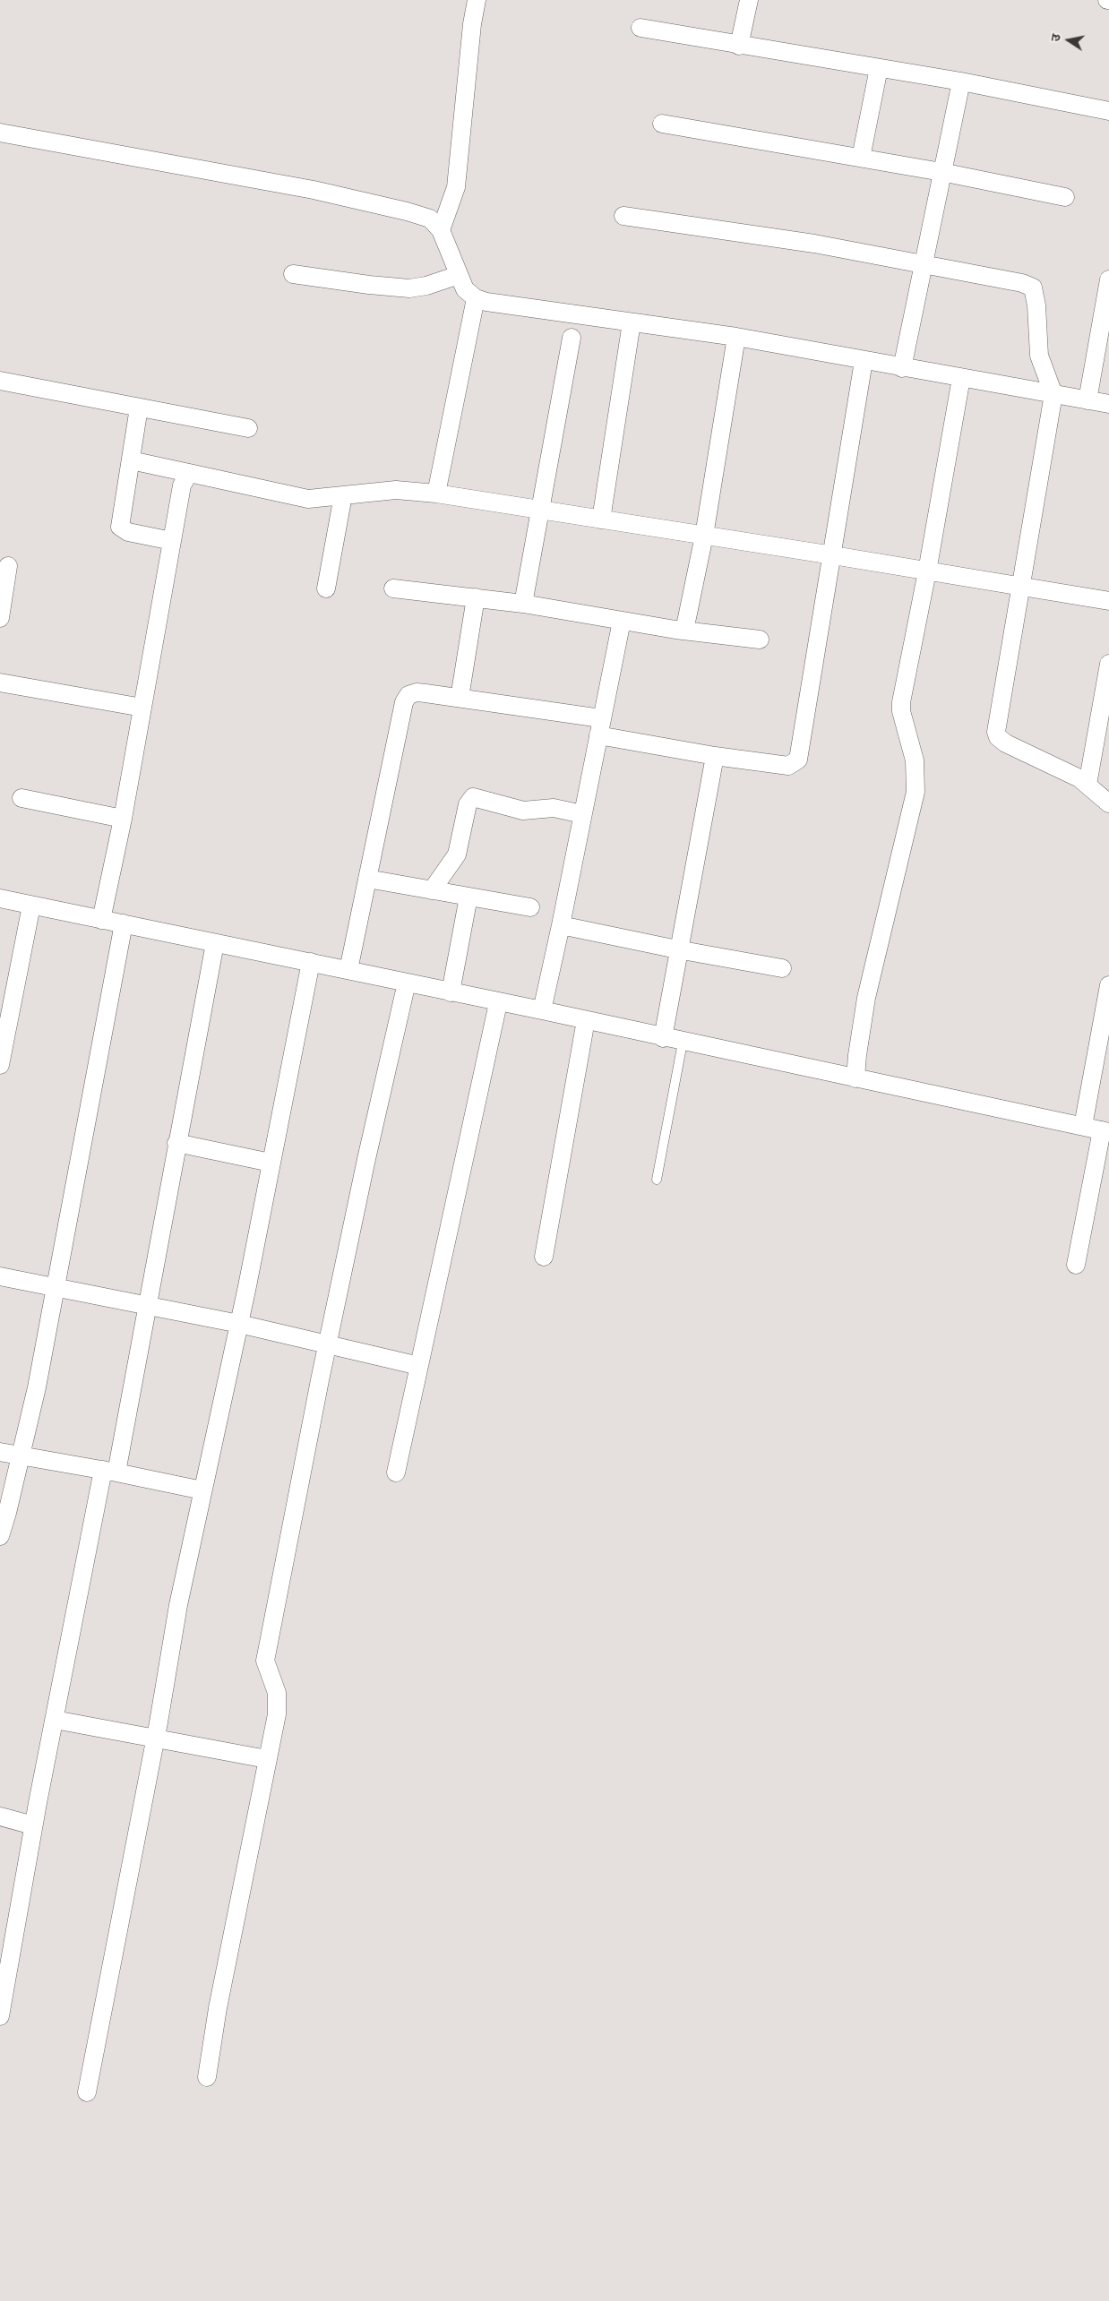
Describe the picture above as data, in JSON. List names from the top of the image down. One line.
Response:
{"north":"left"}
